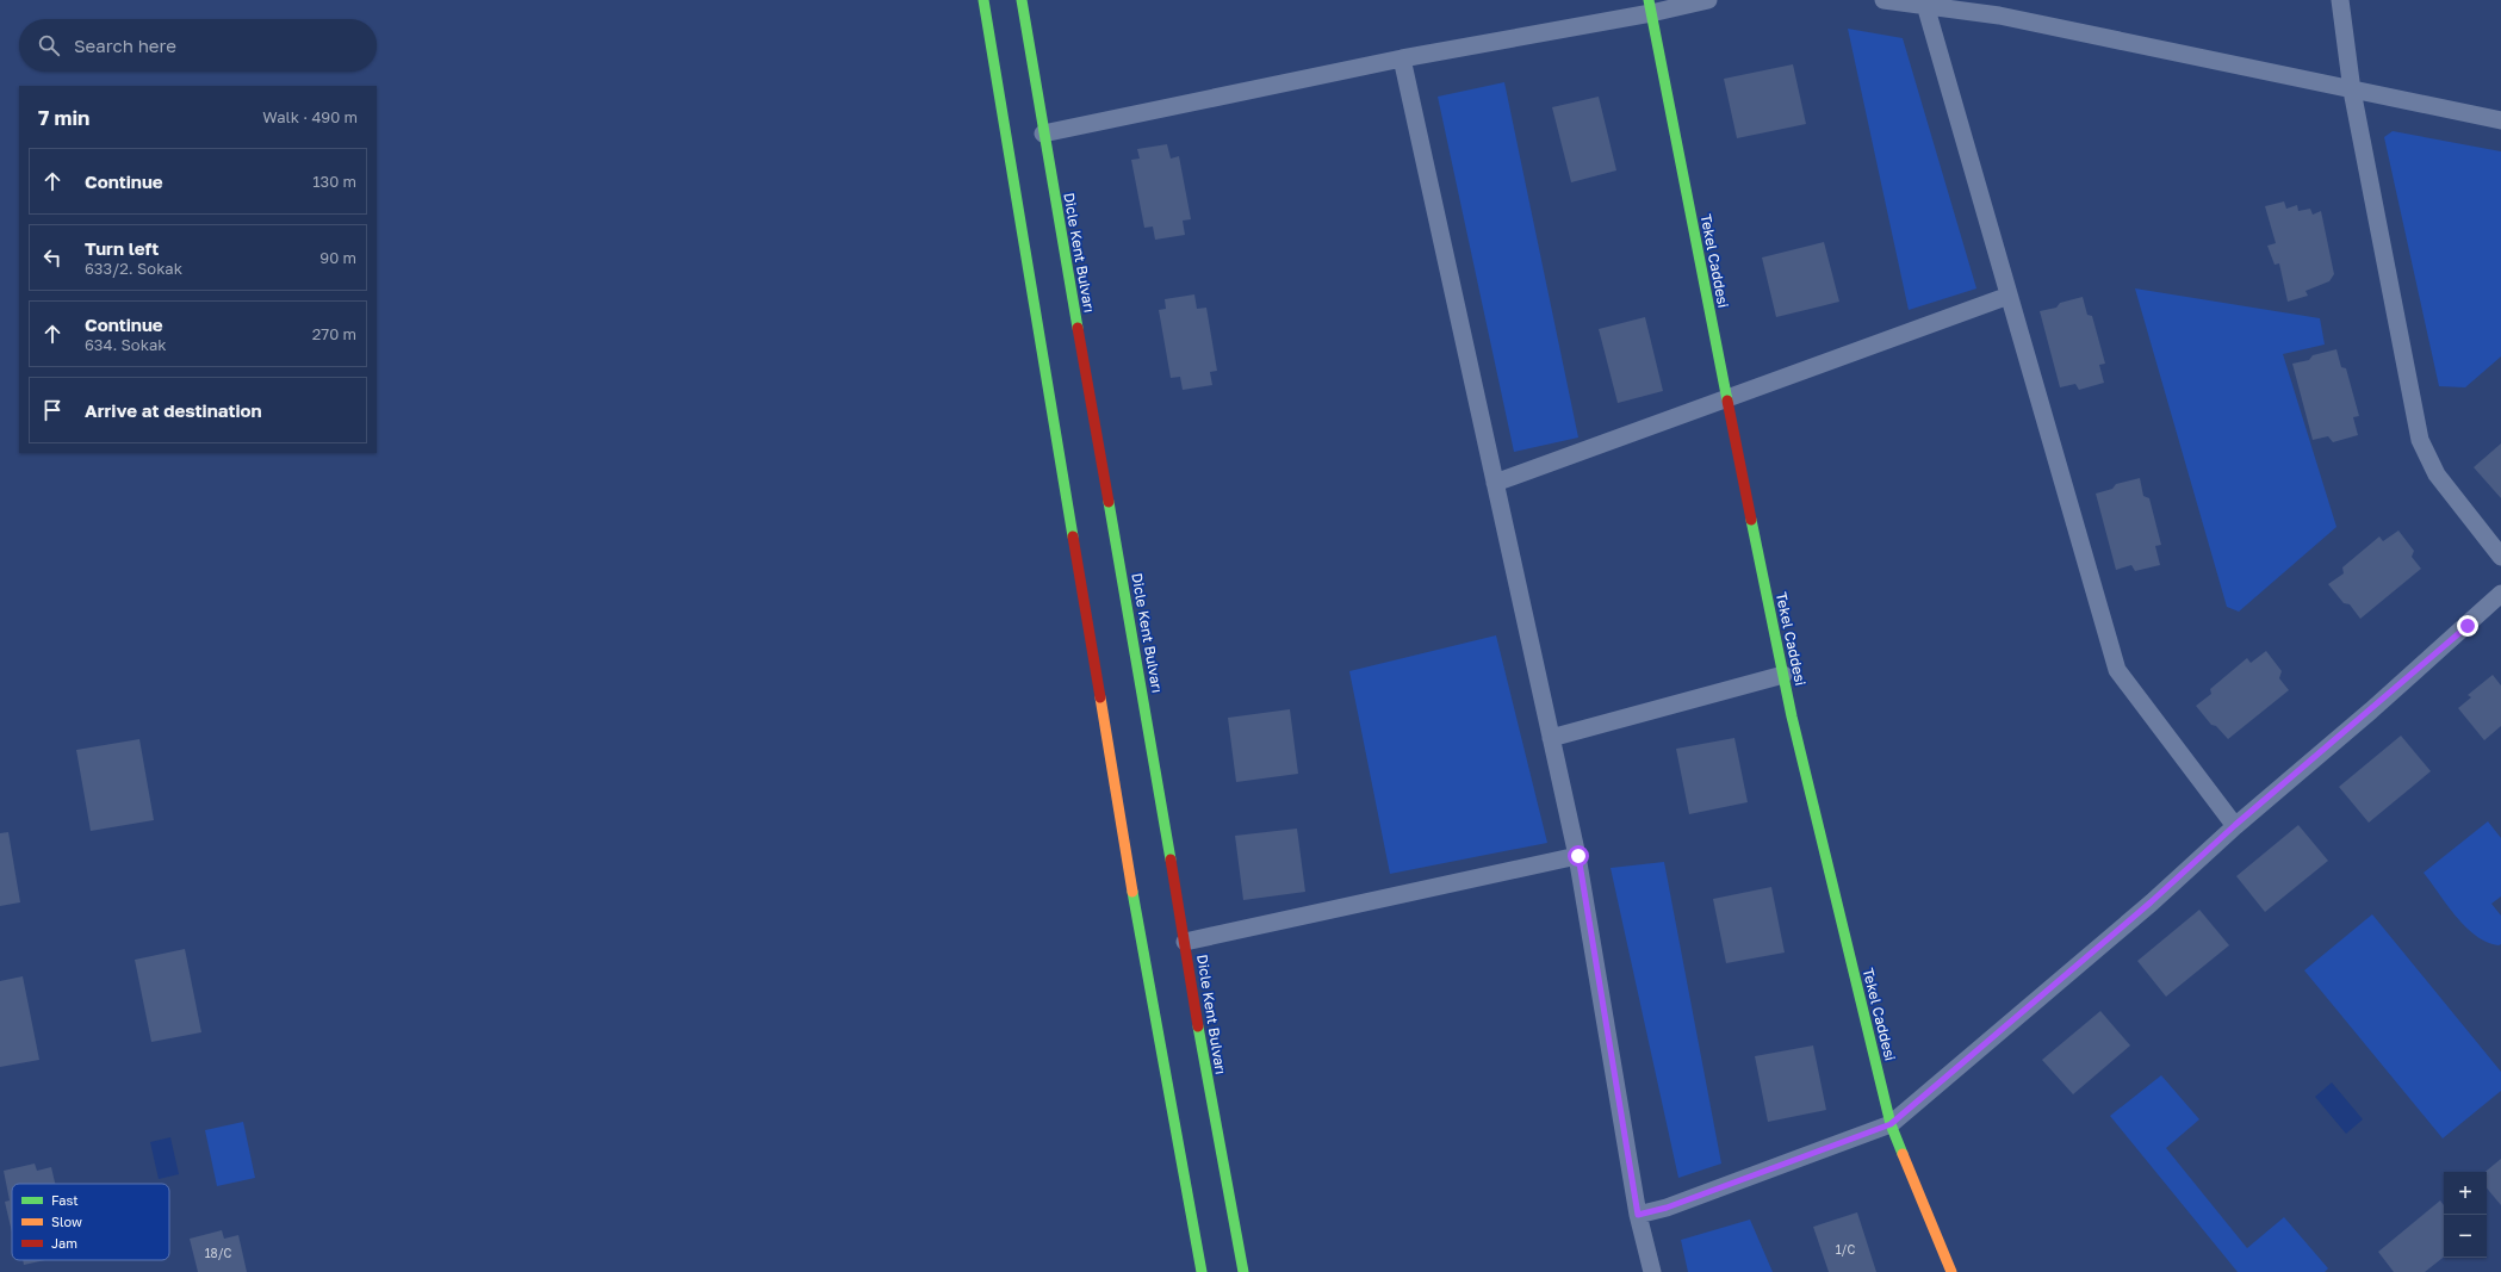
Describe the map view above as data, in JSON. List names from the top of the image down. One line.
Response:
{"streets":{"main road":["Dicle Kent Bulvarı","Tekel Caddesi"]},"house_numbers":["1/C","18/C"],"legend":["Fast","Slow","Jam"],"page":{"search":"Search here","heading":["7 min","Walk · 490 m"],"list":[["Continue","130 m"],["Turn left","633/2. Sokak","90 m"],["Continue","634. Sokak","270 m"],"Arrive at destination"],"map_buttons":["+","−"]}}
